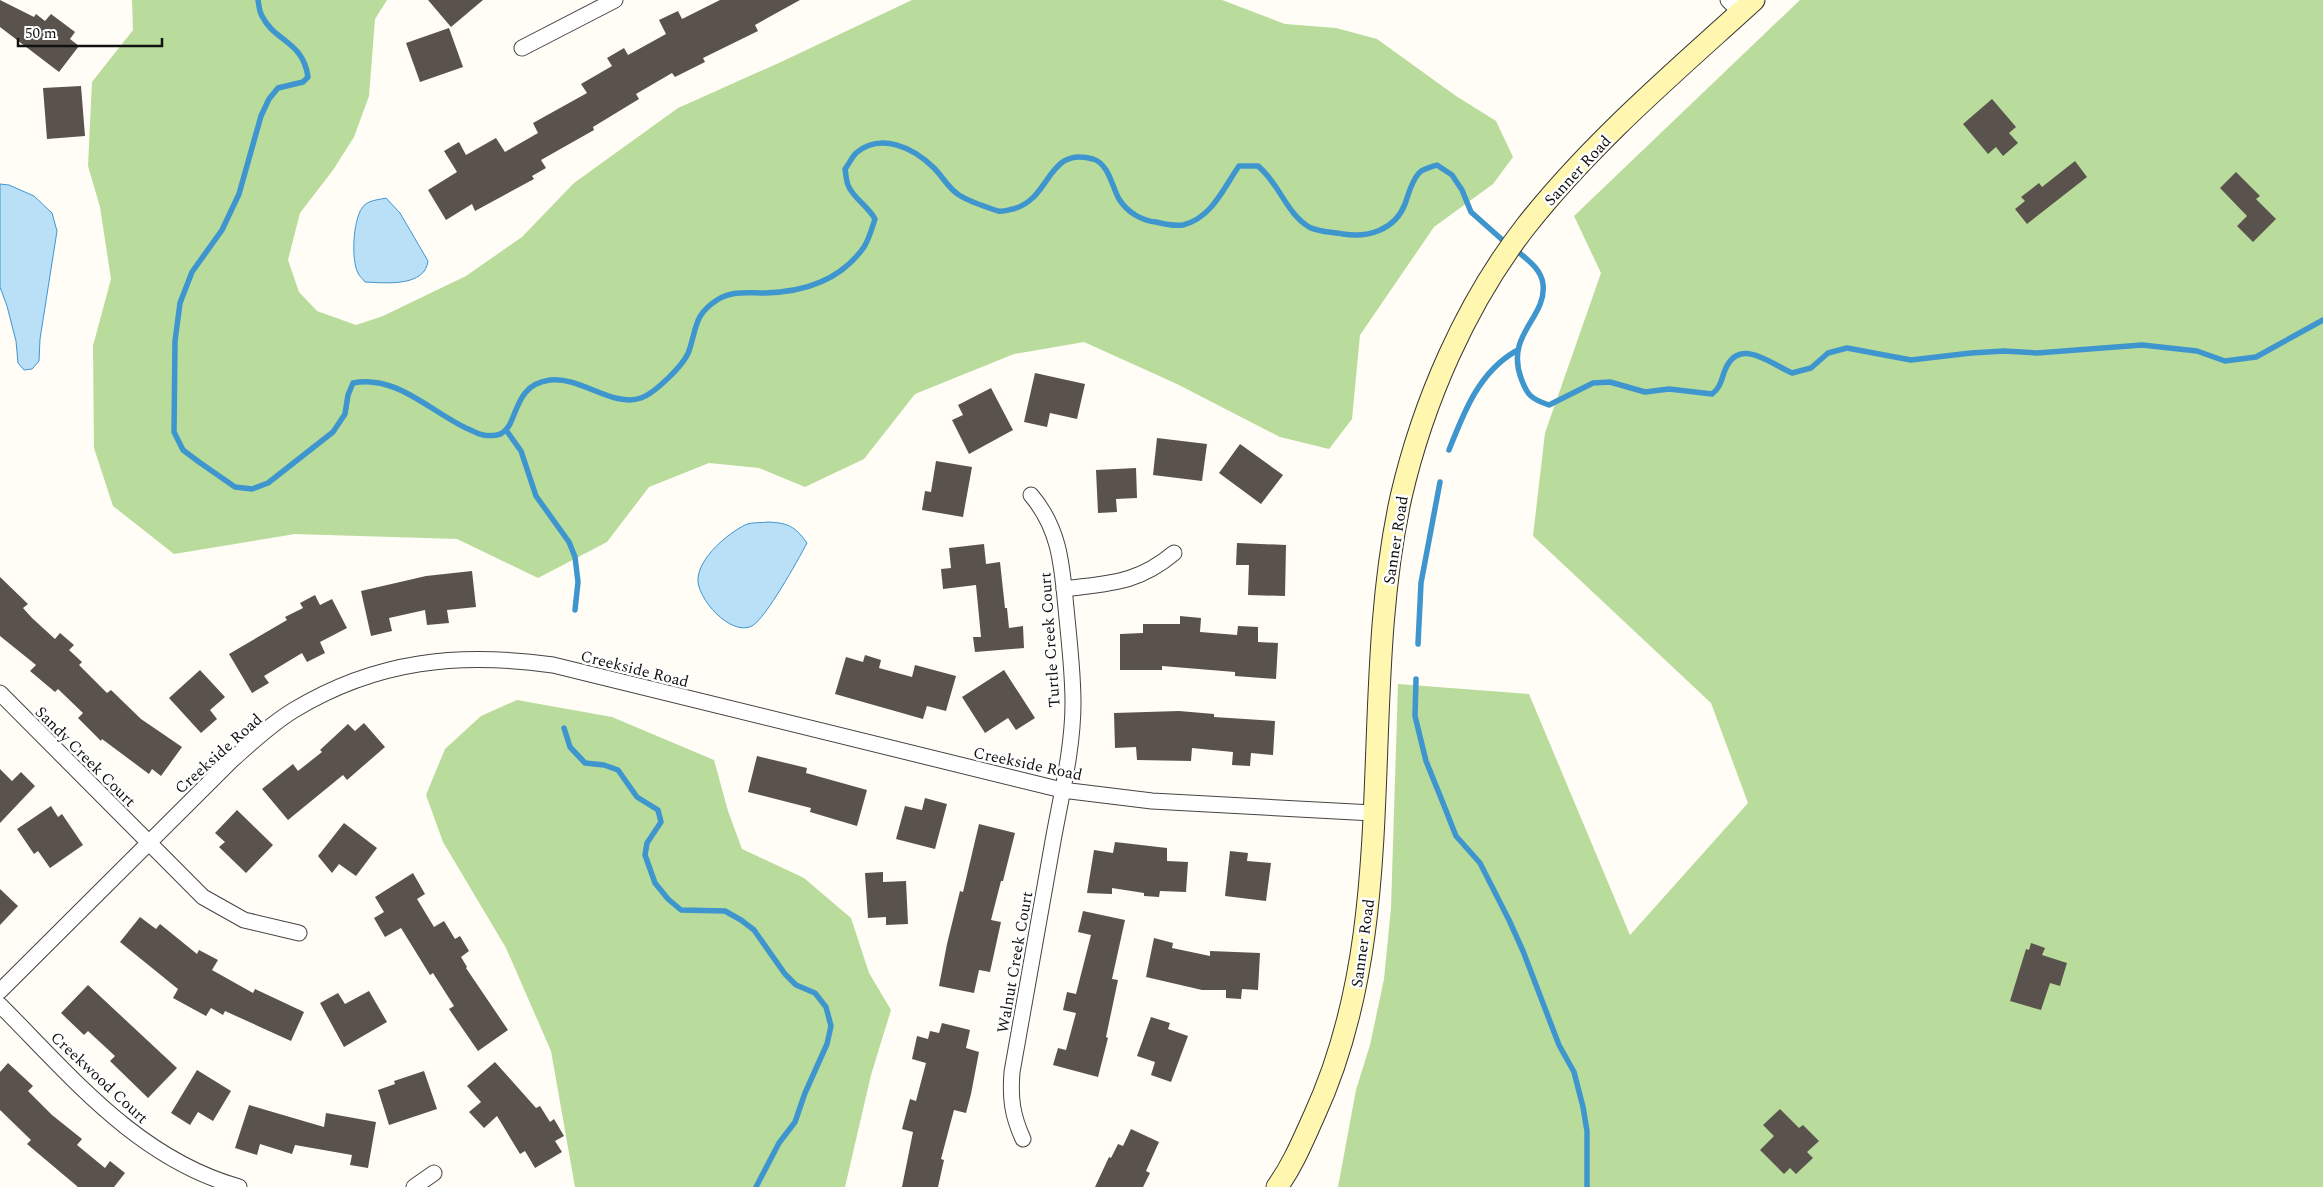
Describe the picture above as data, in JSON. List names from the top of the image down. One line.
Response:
{"streets":{"main road":["Sanner Road"],"street":["Turtle Creek Court","Creekside Road","Sandy Creek Court","Walnut Creek Court","Creekwood Court"]},"crossings":[["Sanner Road","Creekside Road"],["Turtle Creek Court","Creekside Road"],["Turtle Creek Court","Walnut Creek Court"],["Creekside Road","Sandy Creek Court"],["Creekside Road","Walnut Creek Court"]],"scale_bar":"50 m"}
